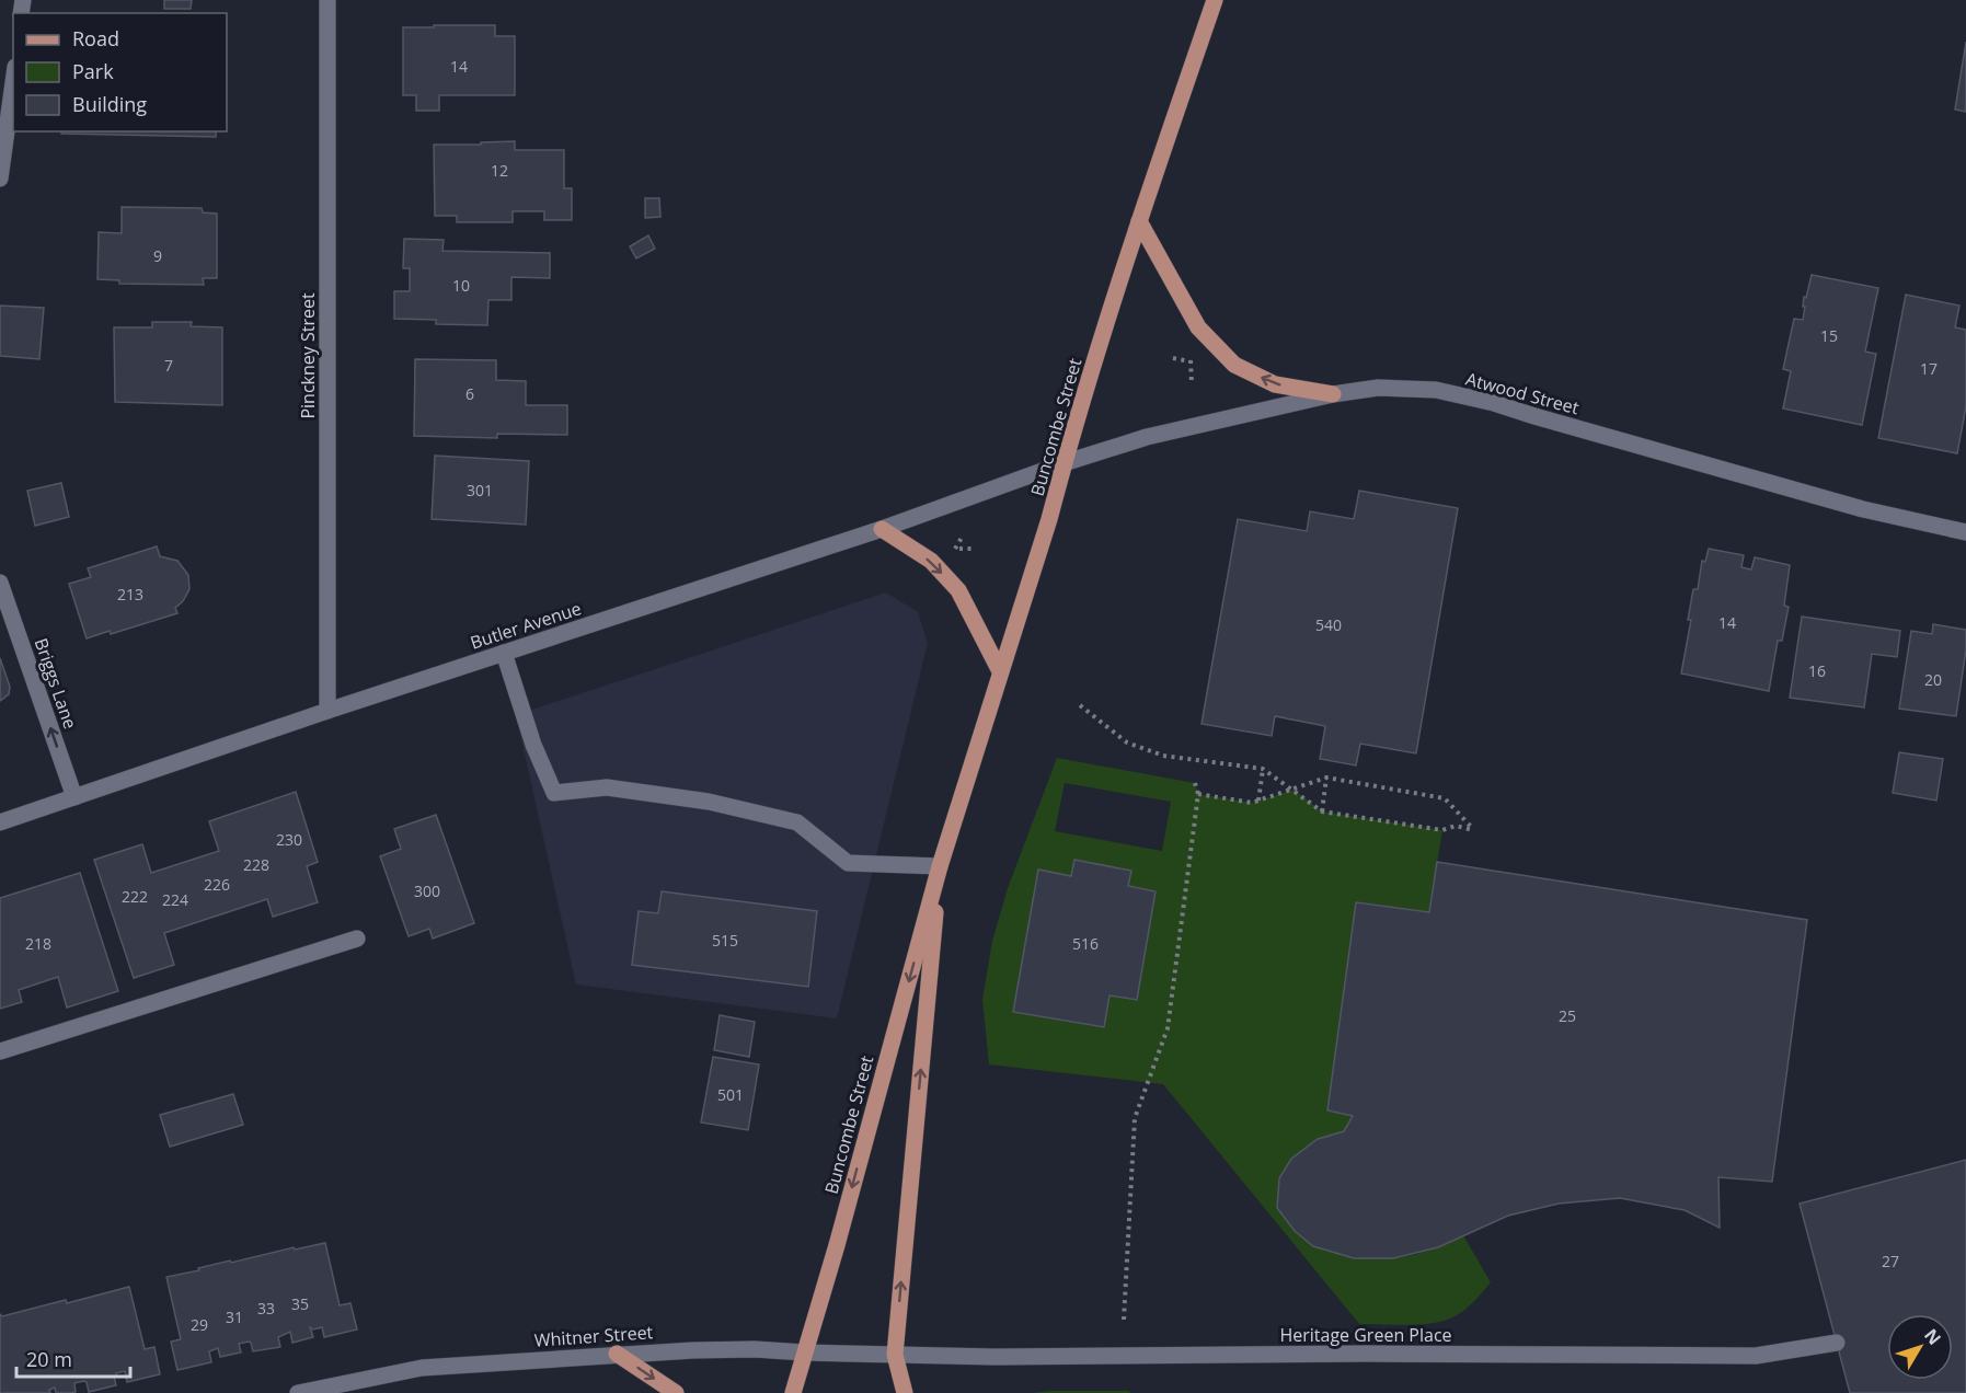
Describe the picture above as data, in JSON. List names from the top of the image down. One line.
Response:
{"streets":{"main road":["Buncombe Street"],"street":["Pinckney Street","Atwood Street","Butler Avenue","Briggs Lane","Heritage Green Place","Whitner Street"]},"crossings":[["Pinckney Street","Butler Avenue"],["Atwood Street","Buncombe Street"],["Atwood Street","Butler Avenue"],["Buncombe Street","Butler Avenue"],["Buncombe Street","Heritage Green Place"],["Buncombe Street","Whitner Street"],["Butler Avenue","Briggs Lane"],["Heritage Green Place","Whitner Street"]],"one_way":["Briggs Lane"],"house_numbers":["14","12","9","10","15","7","17","6","301","213","14","540","16","20","230","228","226","300","222","224","515","218","516","25","501","27","35","33","31","29"],"legend":["Road","Park","Building"],"scale_bar":"20 m","north":"top right"}
